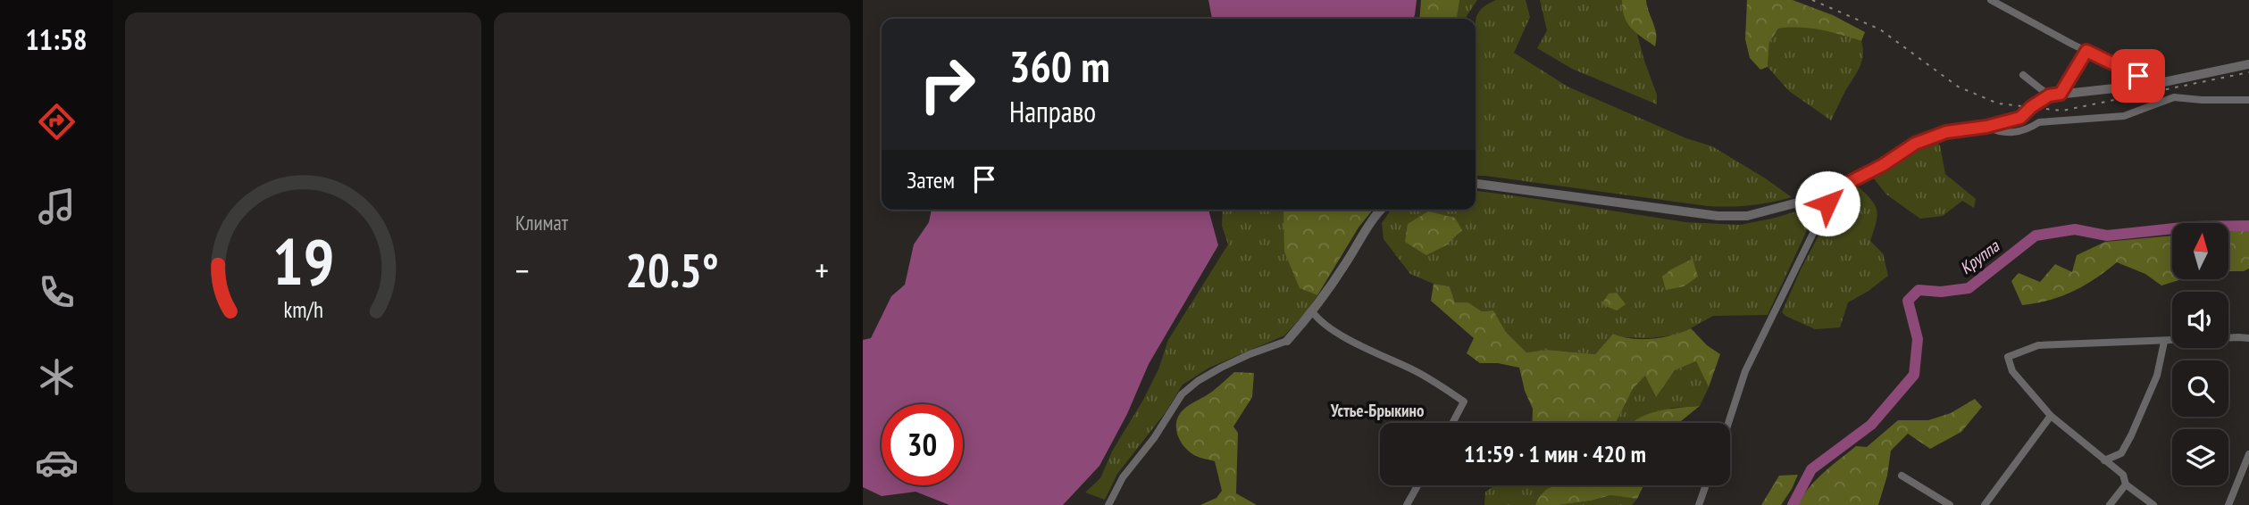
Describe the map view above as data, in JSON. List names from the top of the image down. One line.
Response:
{"districts":["Устье-Брыкино"],"water":["Круппа"],"north":"top","page":{"tabs":"11:58","tile":"Климат","turn":["360 m","Направо"],"then":"Затем","heat":["−","20.5°","+"],"limit":"30","trip":"11:59 · 1 мин · 420 m","gauge":["19","km/h"]}}
